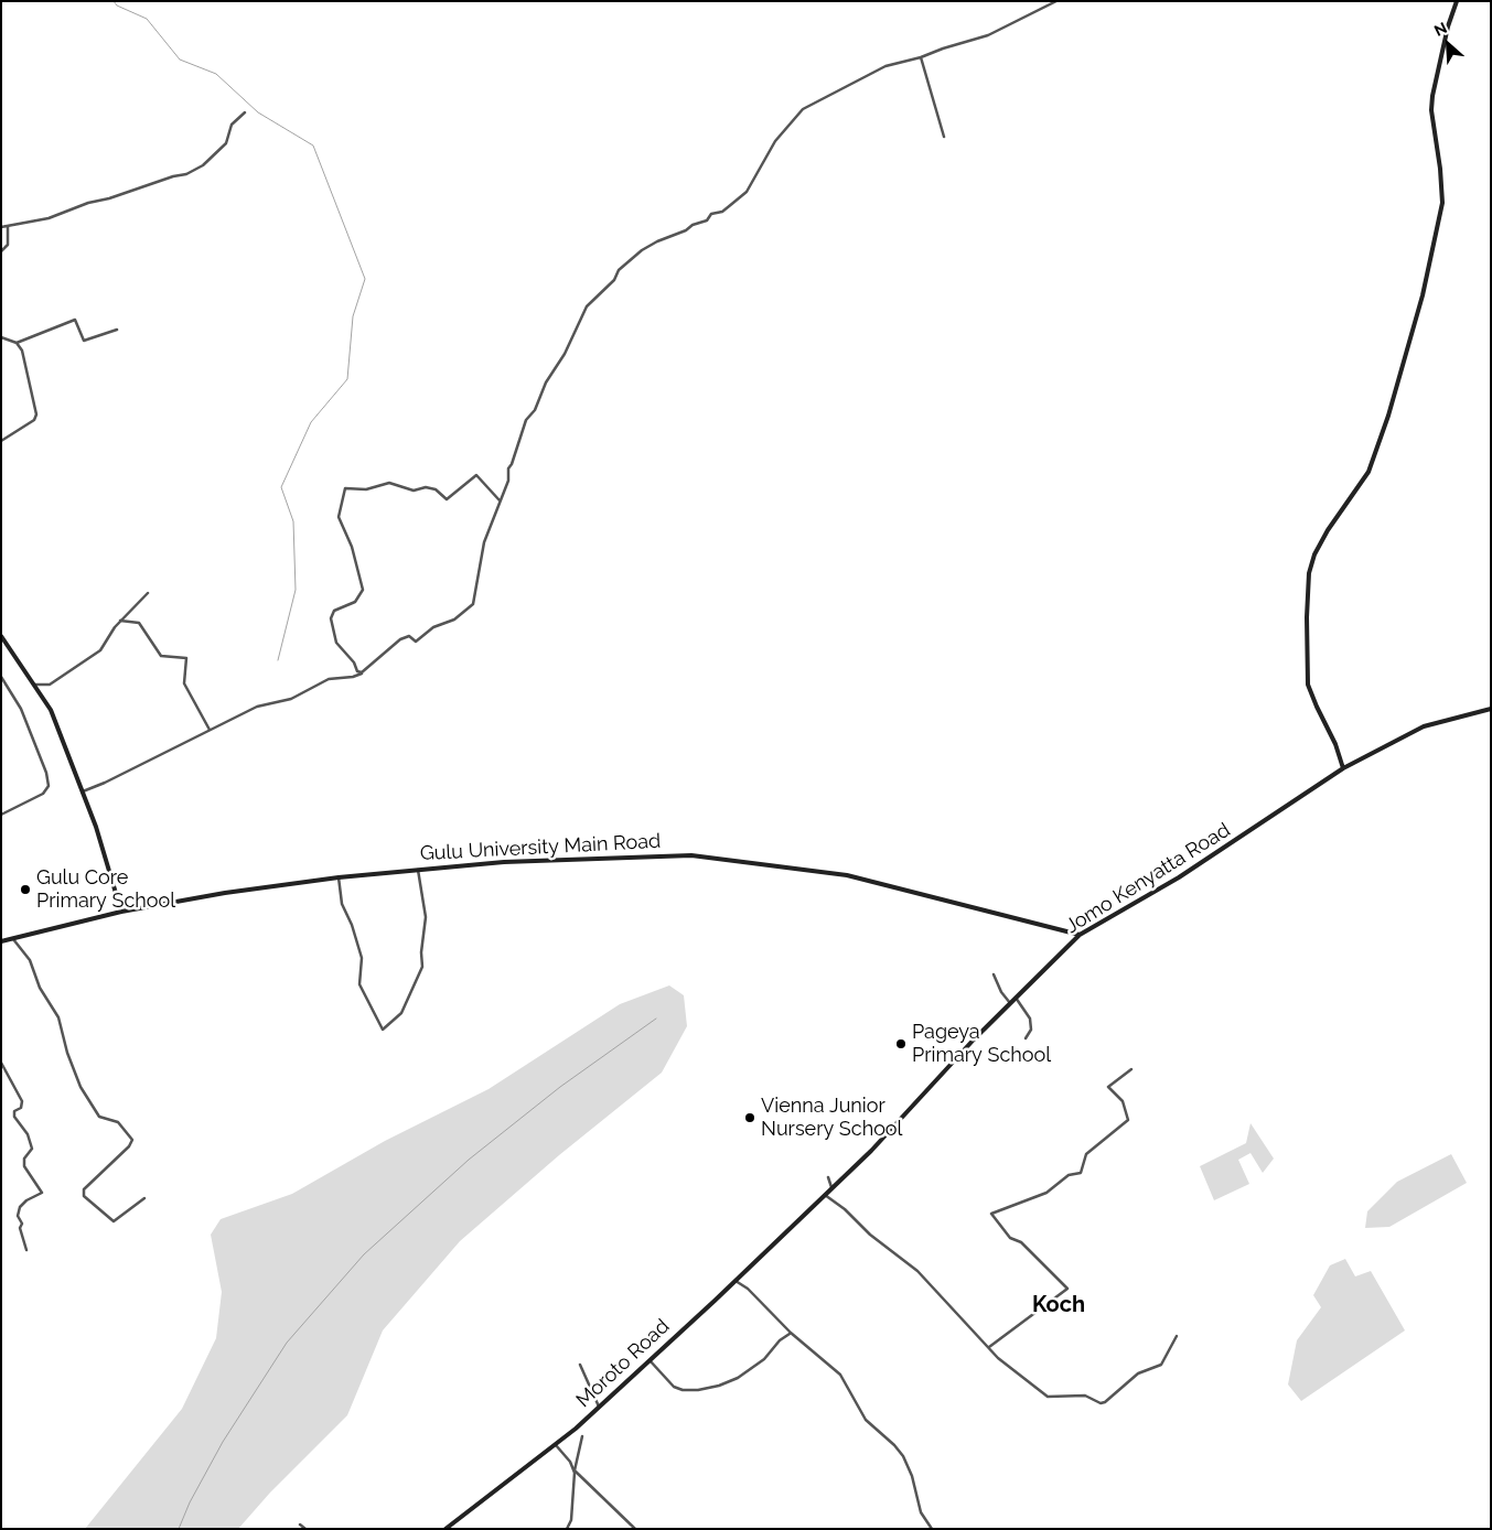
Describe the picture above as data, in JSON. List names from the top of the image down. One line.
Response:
{"streets":{"street":["Gulu University Main Road","Jomo Kenyatta Road","Moroto Road"]},"crossings":[["Gulu University Main Road","Jomo Kenyatta Road"],["Jomo Kenyatta Road","Moroto Road"]],"districts":["Koch"],"places":["Gulu Core Primary School","Pageya Primary School","Vienna Junior Nursery School"],"north":"top left"}
